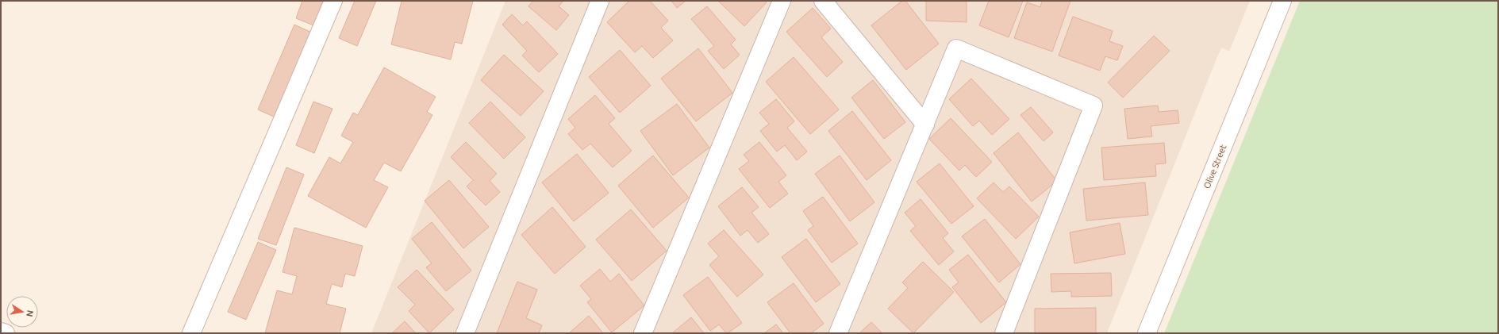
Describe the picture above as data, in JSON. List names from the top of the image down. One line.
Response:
{"streets":{"street":["Olive Street"]},"north":"right"}
